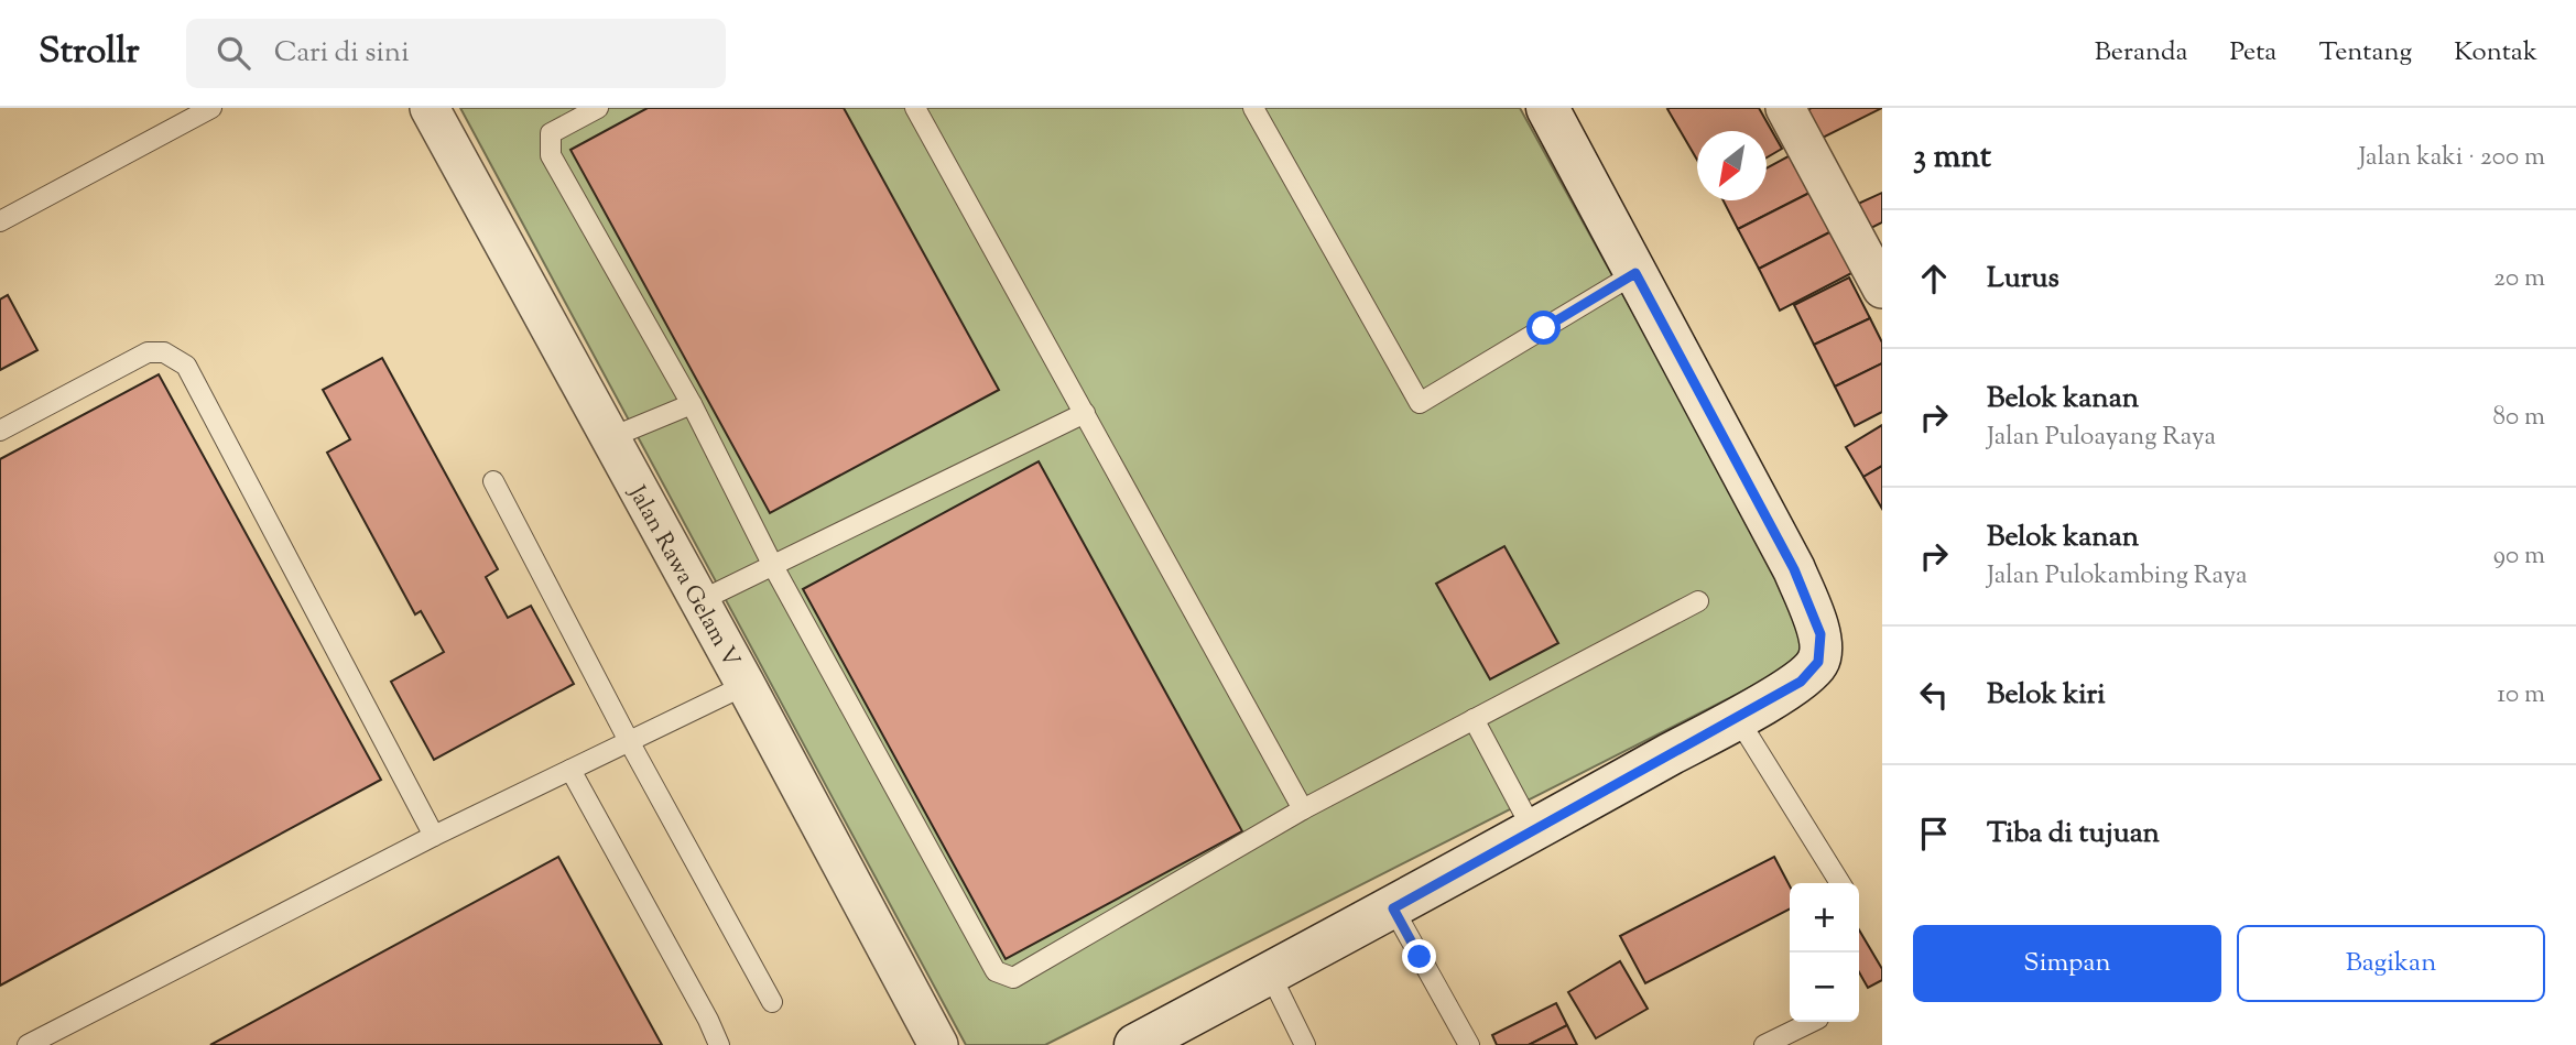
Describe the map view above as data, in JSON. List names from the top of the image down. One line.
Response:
{"streets":{"street":["Jalan Rawa Gelam V"]},"north":"bottom left","page":{"header":"Strollr","search":"Cari di sini","nav":["Beranda","Peta","Tentang","Kontak"],"heading":["3 mnt","Jalan kaki · 200 m"],"list":[["Lurus","20 m"],["Belok kanan","Jalan Puloayang Raya","80 m"],["Belok kanan","Jalan Pulokambing Raya","90 m"],["Belok kiri","10 m"],"Tiba di tujuan"],"map_buttons":["+","−"],"buttons":["Simpan","Bagikan"]}}
